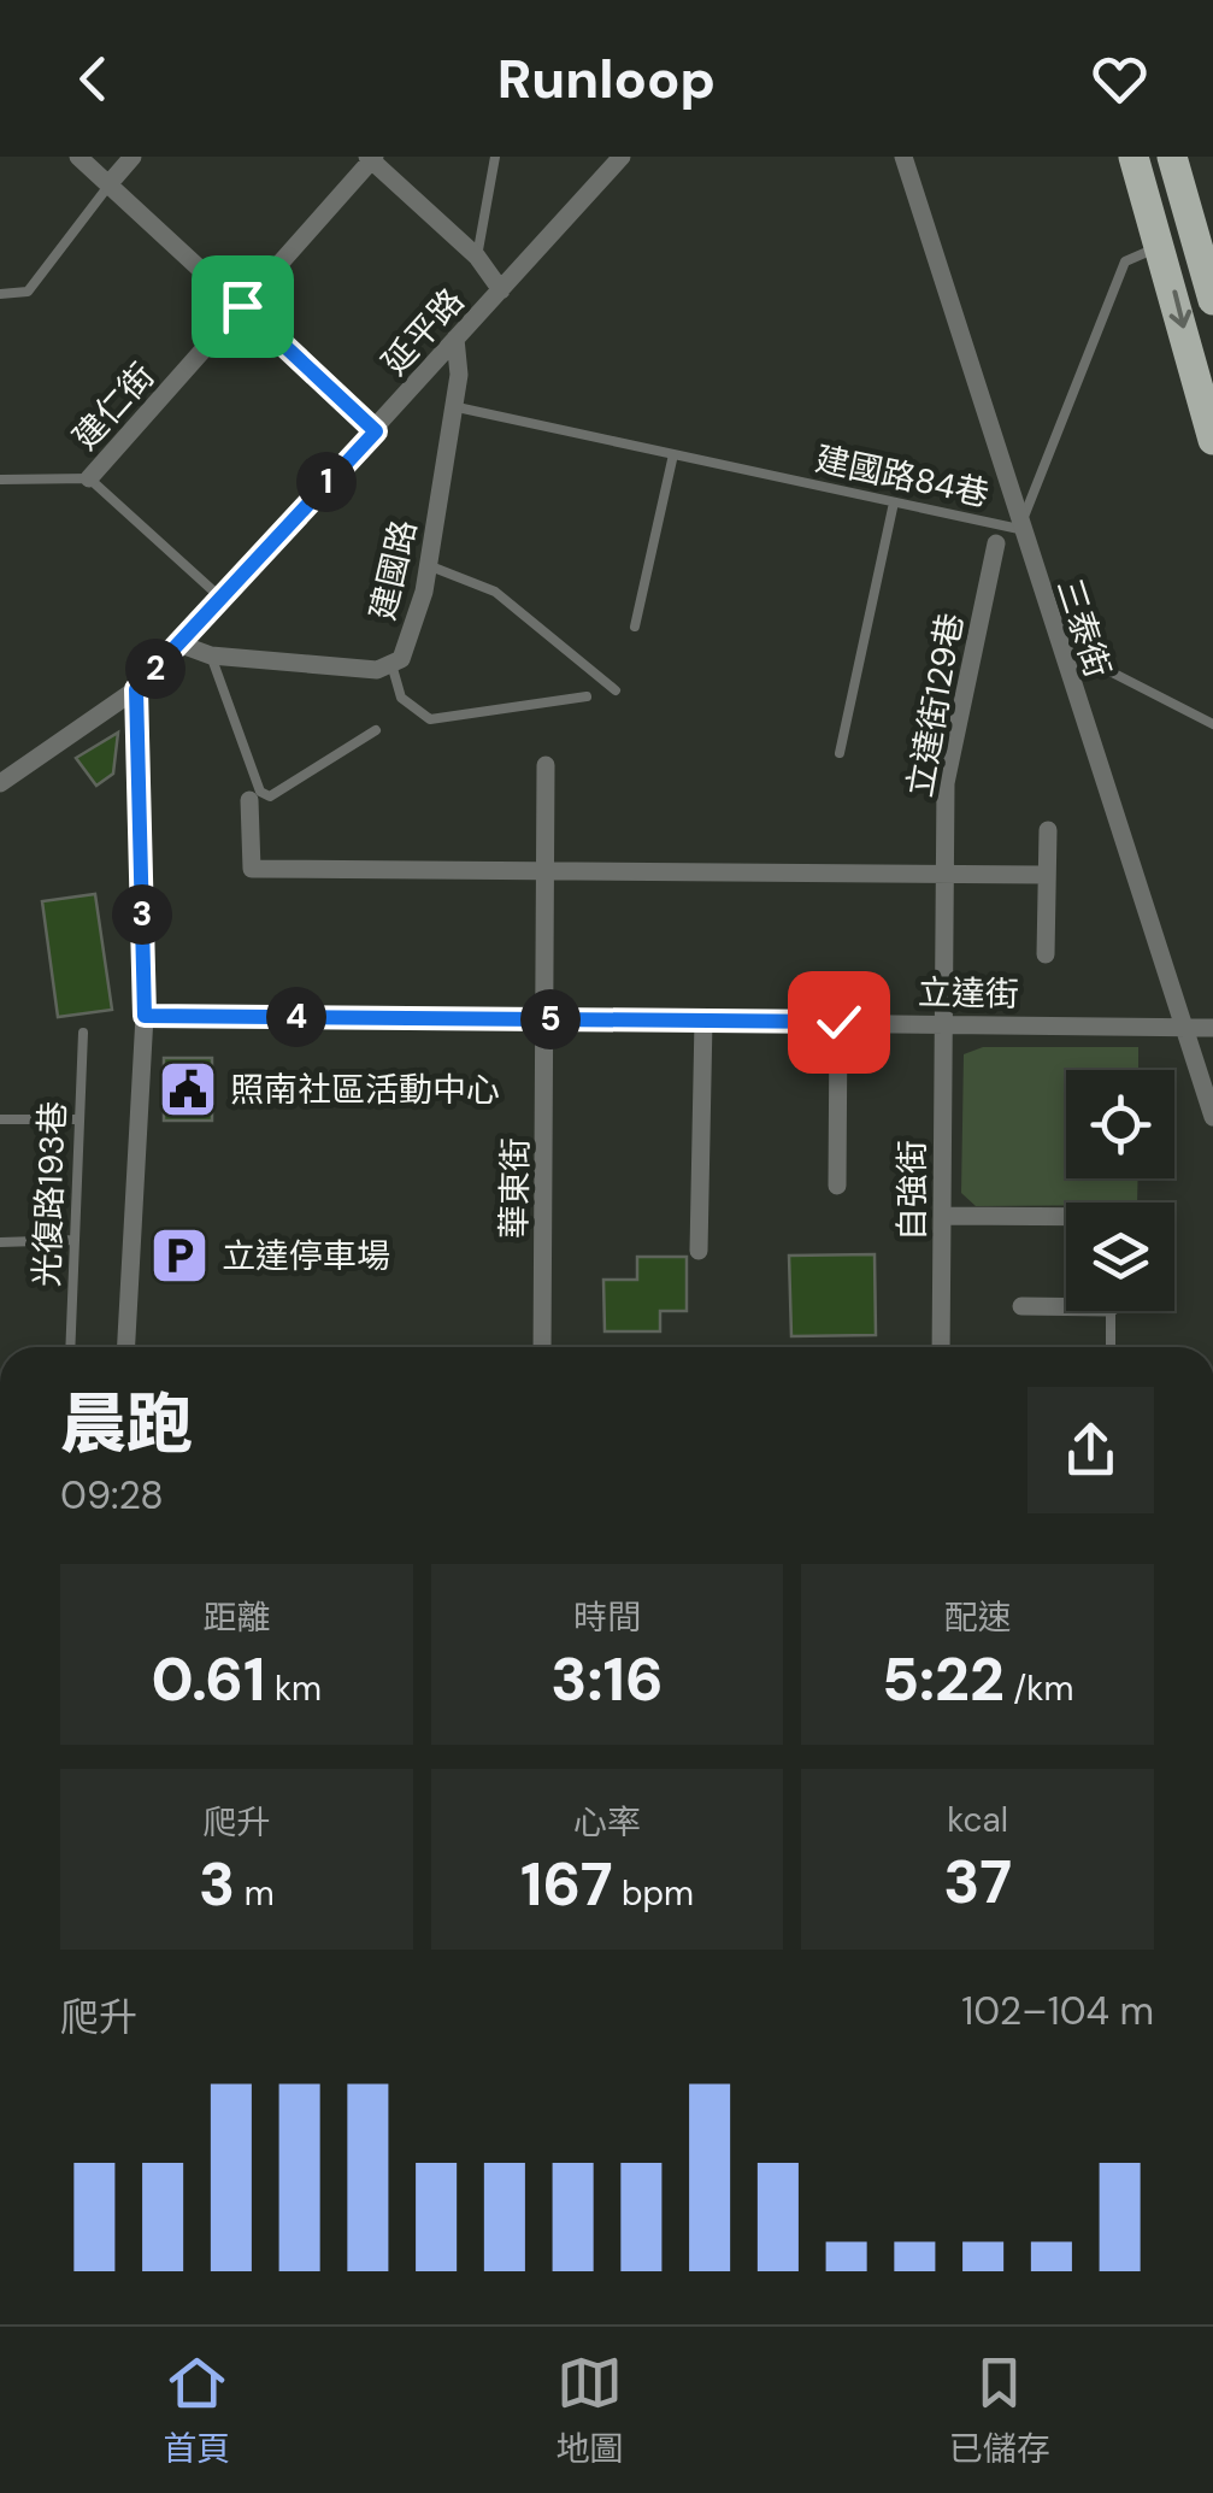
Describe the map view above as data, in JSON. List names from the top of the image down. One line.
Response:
{"streets":{"street":["延平路","建仁街","建國路","三泰街","立達街129巷","立達街","華東街","自強街"],"lane":["建國路84巷","光復路193巷"]},"crossings":[["延平路","建仁街"],["延平路","建國路"],["建國路84巷","建國路"],["建國路84巷","三泰街"],["三泰街","立達街"],["立達街129巷","立達街"],["立達街129巷","自強街"],["立達街","華東街"],["立達街","自強街"]],"places":{"public building":["照南社區活動中心"],"parking":["立達停車場"]},"page":{"header":"Runloop","pins":["1","2","3","4","5"],"heading":["晨跑","09:28"],"stats":[["距離","0.61 km"],["時間","3:16"],["配速","5:22 /km"],["爬升","3 m"],["心率","167 bpm"],["kcal","37"]],"chart":["爬升","102–104 m"],"tabs":["首頁","地圖","已儲存"]}}
